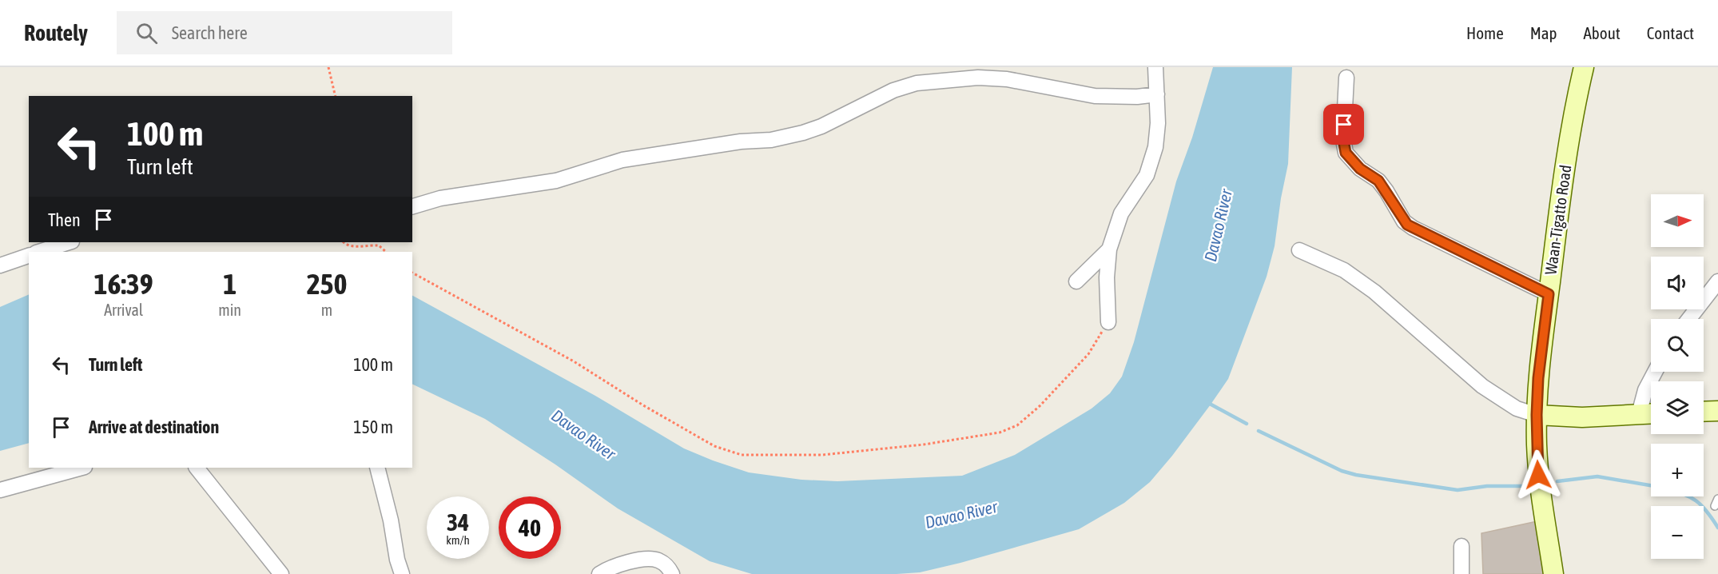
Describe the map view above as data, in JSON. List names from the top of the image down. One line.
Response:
{"streets":{"street":["Waan-Tigatto Road"]},"water":["Davao River"],"north":"right","page":{"header":"Routely","search":"Search here","nav":["Home","Map","About","Contact"],"turn":["100 m","Turn left"],"map_buttons":["+","−"],"then":"Then","eta":["16:39","Arrival","1","min","250","m"],"list":[{"name":"Turn left","value":"100 m"},{"name":"Arrive at destination","value":"150 m"}],"speed":"34 km/h","limit":"40"}}
